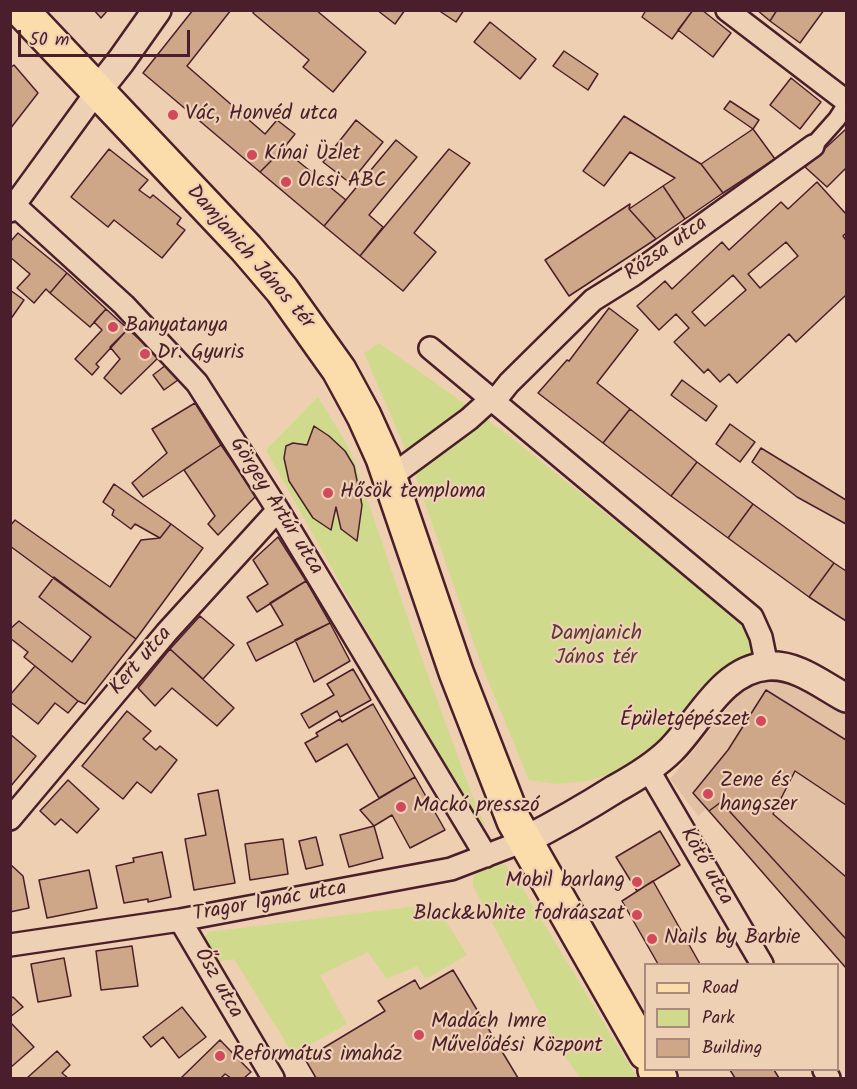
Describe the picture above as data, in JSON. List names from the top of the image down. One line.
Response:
{"streets":{"main road":["Damjanich János tér"],"street":["Rózsa utca","Görgey Artúr utca","Kert utca","Kötő utca","Tragor Ignác utca","Ősz utca"]},"crossings":[["Damjanich János tér","Tragor Ignác utca"],["Görgey Artúr utca","Kert utca"],["Görgey Artúr utca","Tragor Ignác utca"],["Tragor Ignác utca","Ősz utca"]],"parks":["Damjanich János tér"],"places":["Vác, Honvéd utca","Kínai Üzlet","Olcsi ABC","Banyatanya","Dr. Gyuris","Hősök temploma","Épületgépészet","Zene és hangszer","Mackó presszó","Mobil barlang","Black&White fodráaszat","Nails by Barbie","Madách Imre Művelődési Központ","Református imaház"],"legend":["Road","Park","Building"],"scale_bar":"50 m"}
